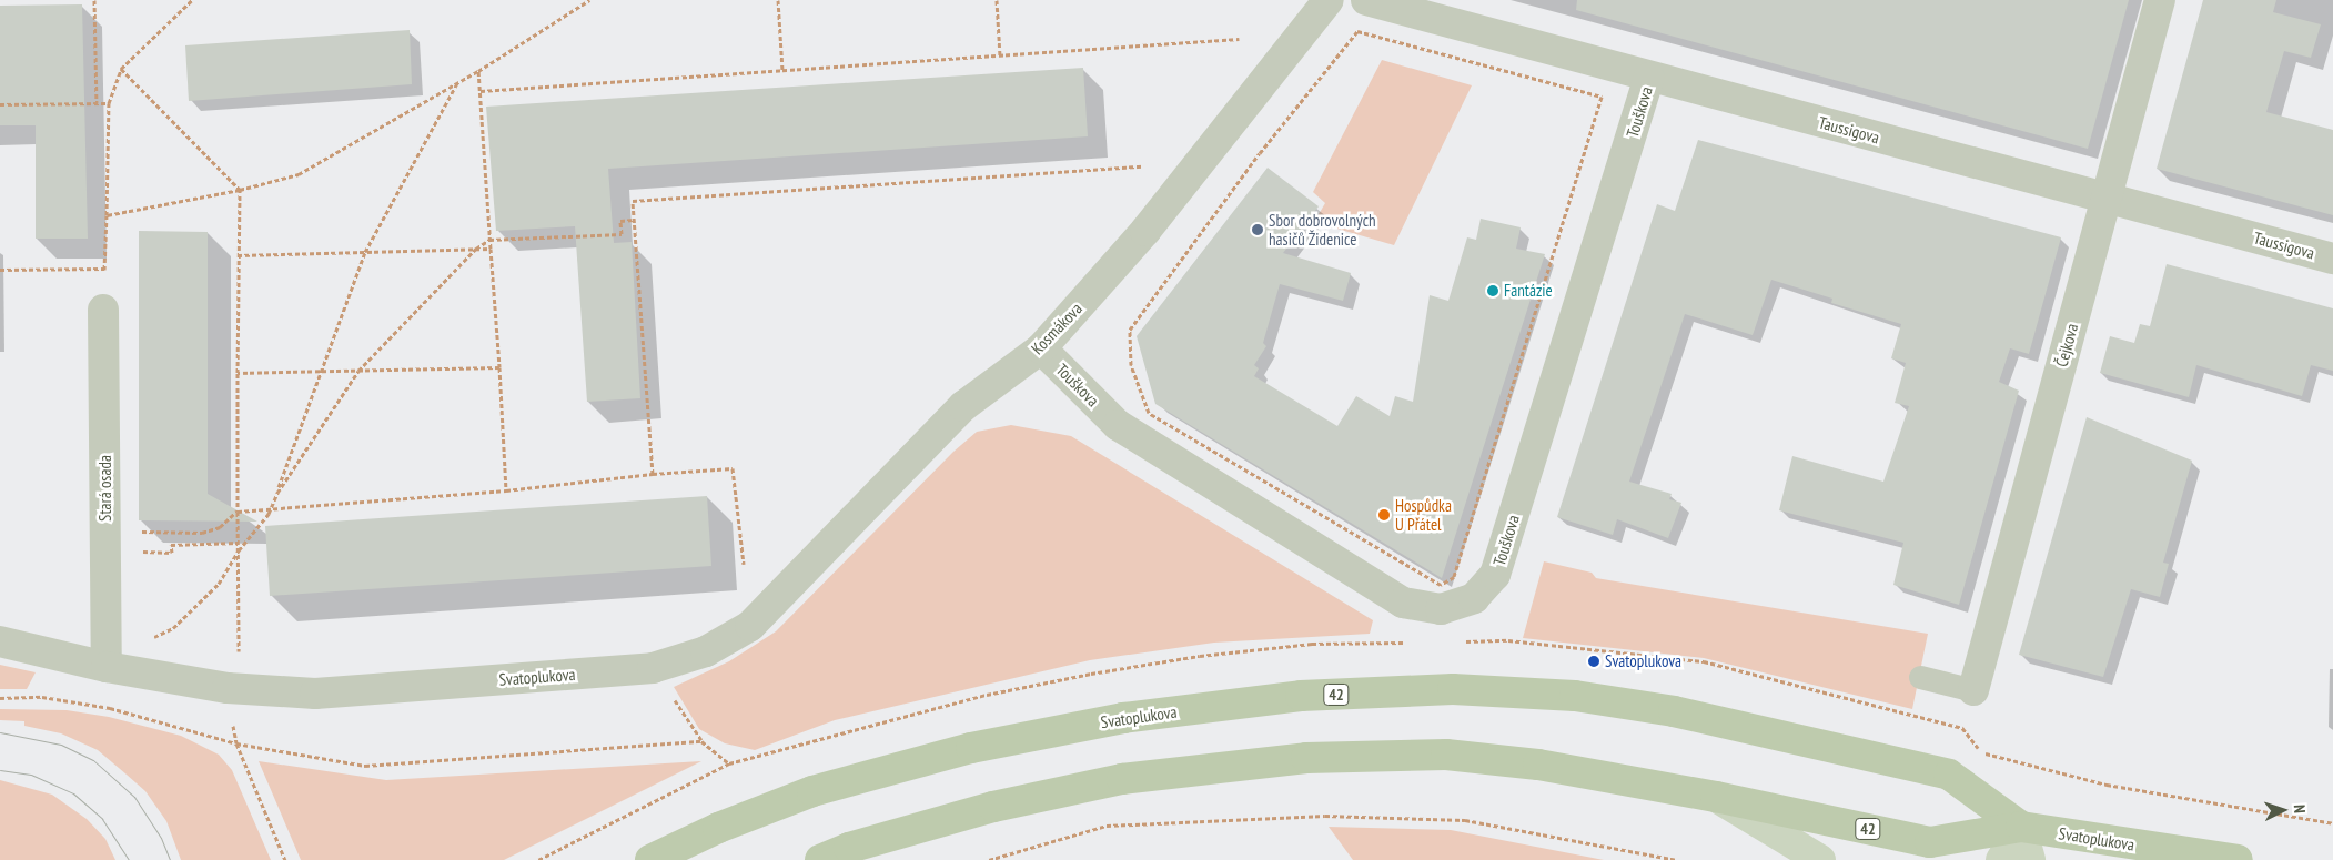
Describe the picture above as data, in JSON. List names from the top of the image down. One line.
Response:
{"streets":{"main road":["Svatoplukova","42"],"street":["Touškova","Taussigova","Kosmákova","Čejkova","Stará osada"]},"crossings":[["Touškova","Taussigova"],["Touškova","Kosmákova"],["Taussigova","Čejkova"],["Kosmákova","Svatoplukova"]],"places":["Sbor dobrovolných hasičů Židenice","Fantázie","Hospůdka U Přátel","Svatoplukova"],"north":"right"}
